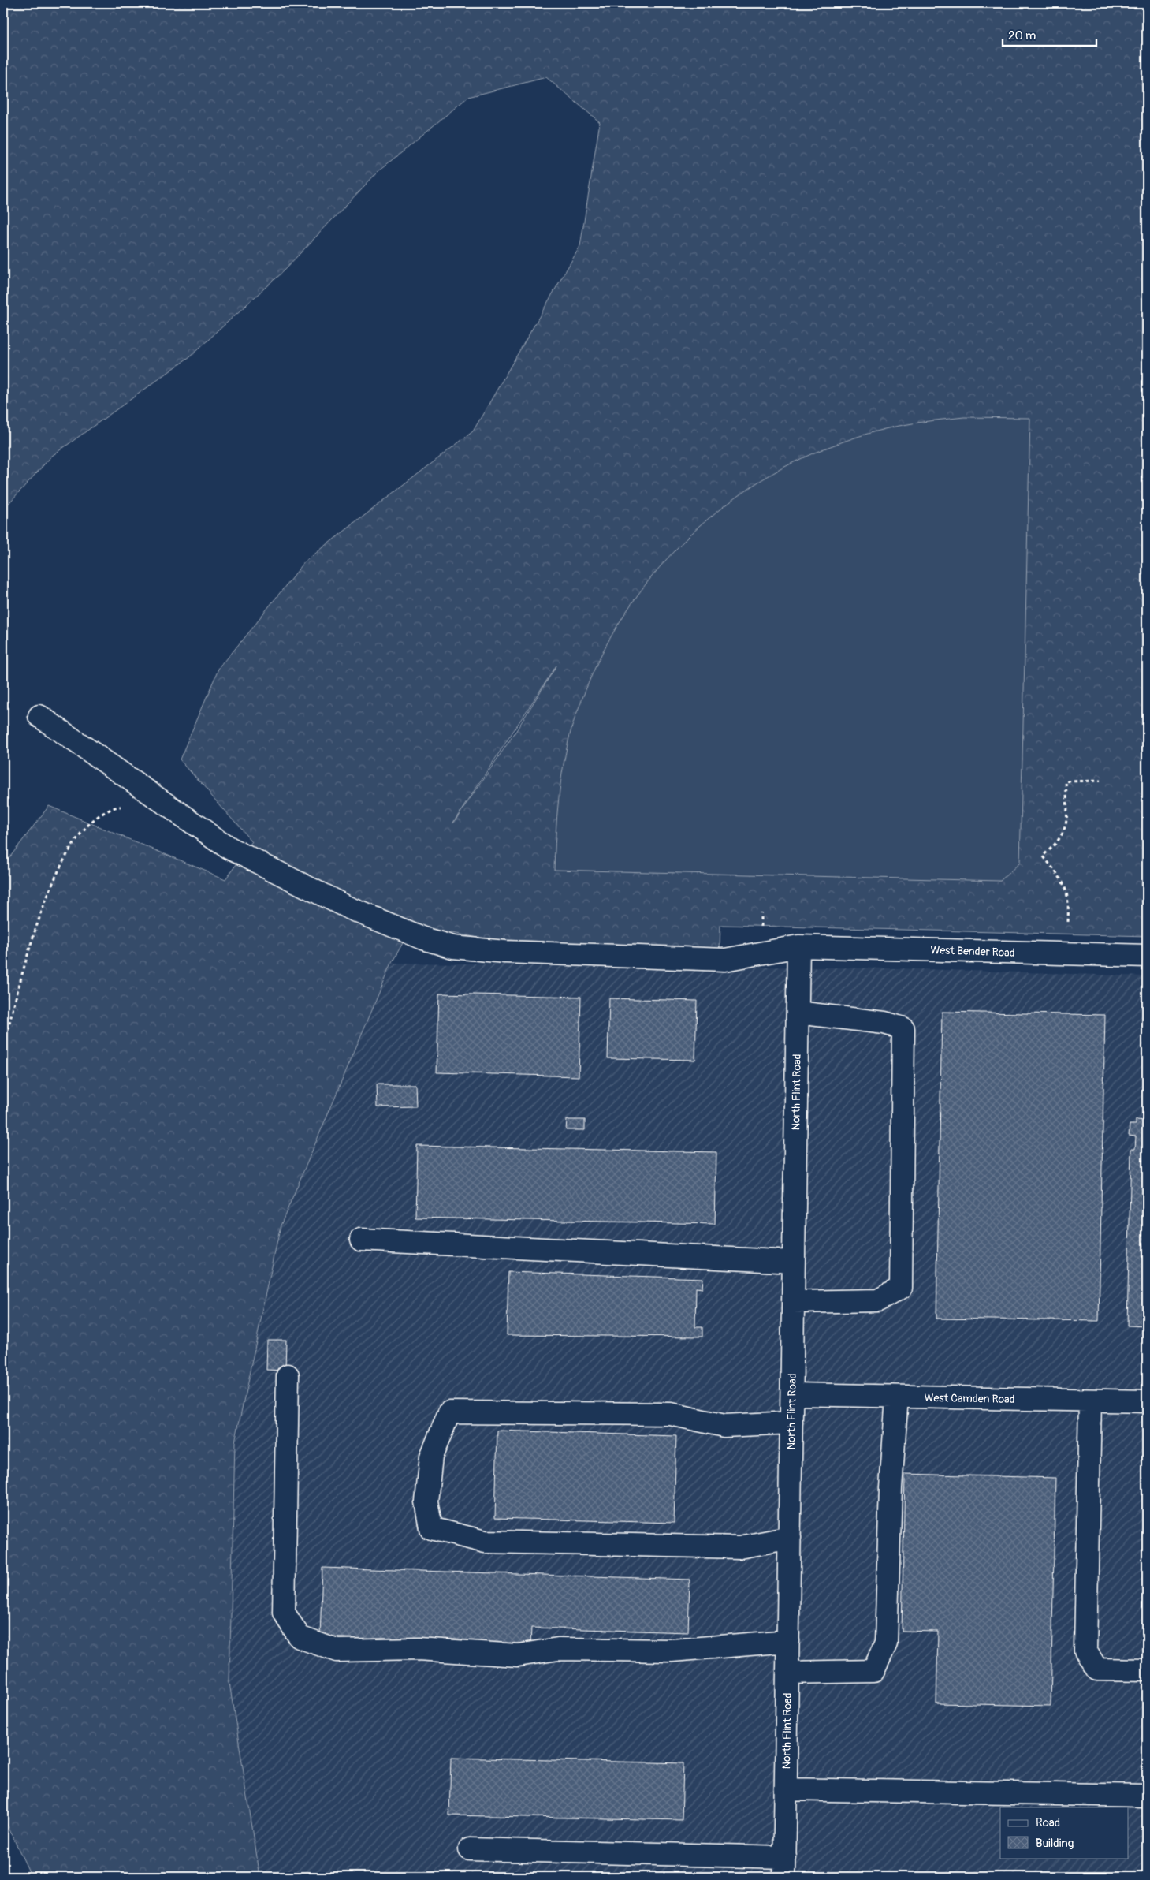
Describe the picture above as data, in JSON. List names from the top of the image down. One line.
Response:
{"streets":{"street":["West Bender Road","North Flint Road","West Camden Road"]},"crossings":[["West Bender Road","North Flint Road"],["North Flint Road","West Camden Road"]],"legend":["Road","Building"],"scale_bar":"20 m"}
